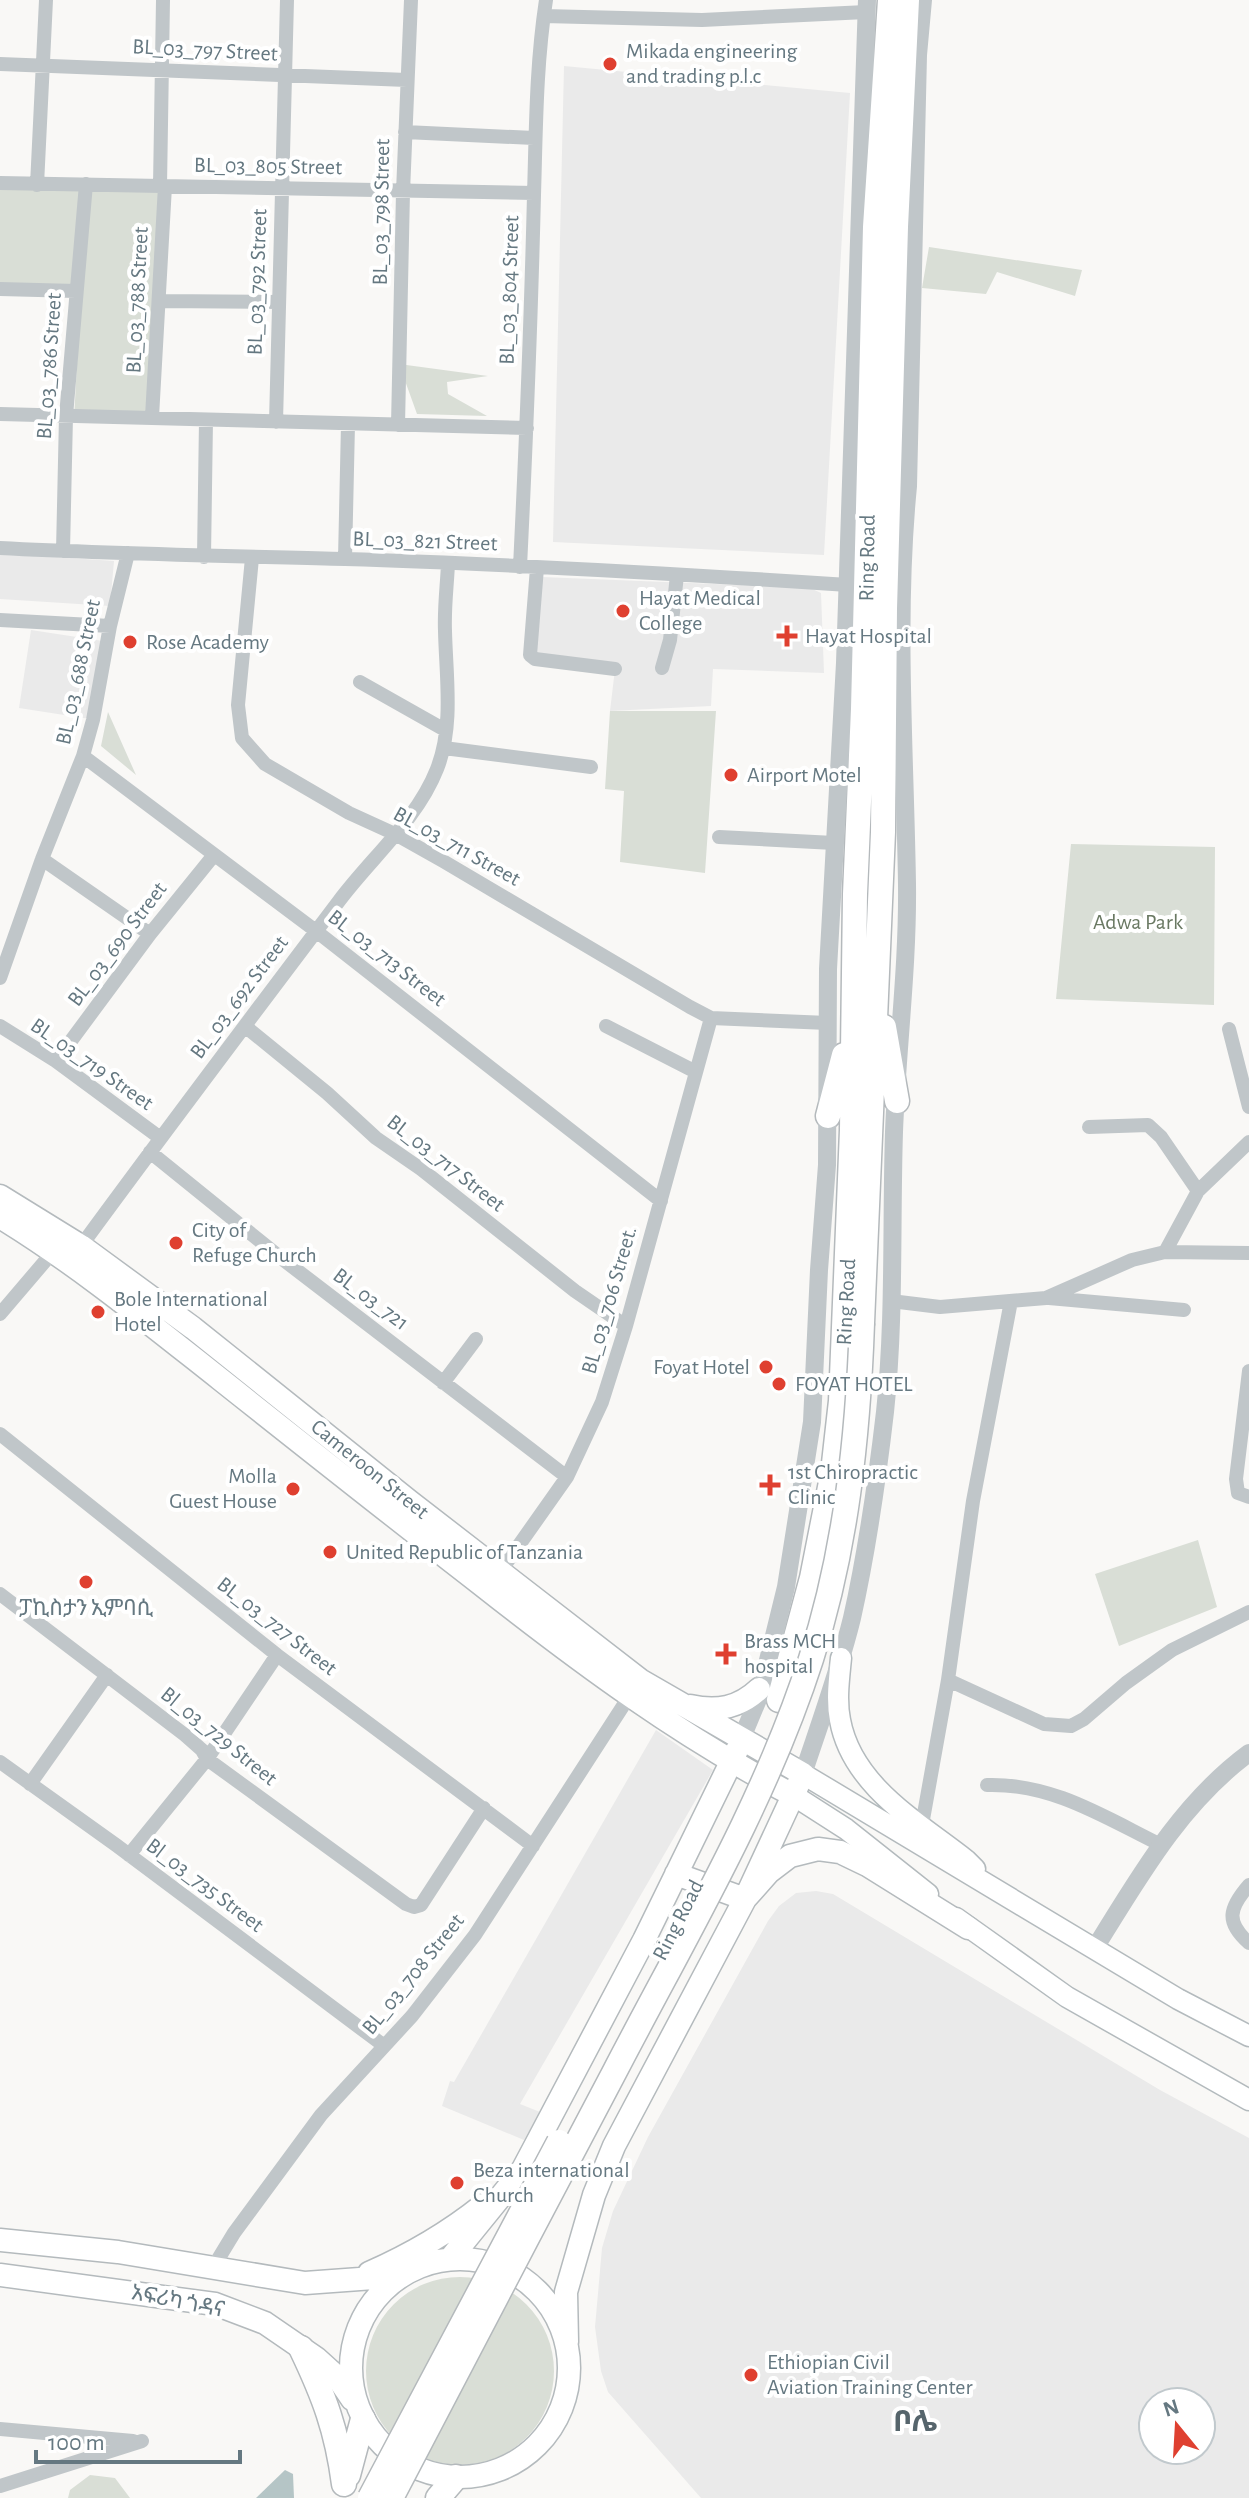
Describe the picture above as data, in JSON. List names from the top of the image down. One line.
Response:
{"streets":{"highway":["Ring Road"],"main road":["Cameroon Street","አፍሪካ ጎዳና"],"street":["BL_03_797 Street","BL_03_805 Street","BL_03_798 Street","BL_03_792 Street","BL_03_804 Street","BL_03_788 Street","BL_03_786 Street","BL_03_821 Street","BL_03_688 Street","BL_03_711 Street","BL_03_690 Street","BL_03_713 Street","BL_03_692 Street","BL_03_719 Street","BL_03_717 Street","BL_03_721","BL_03_706 Street.","BL_03_727 Street","Bl_03_729 Street","Bl_03_735 Street","BL_03_708 Street"]},"crossings":[["BL_03_797 Street","BL_03_798 Street"],["BL_03_797 Street","BL_03_792 Street"],["BL_03_797 Street","BL_03_788 Street"],["BL_03_805 Street","BL_03_798 Street"],["BL_03_805 Street","BL_03_792 Street"],["BL_03_805 Street","BL_03_804 Street"],["BL_03_805 Street","BL_03_788 Street"],["BL_03_805 Street","BL_03_786 Street"],["BL_03_804 Street","BL_03_821 Street"],["BL_03_786 Street","BL_03_821 Street"],["BL_03_821 Street","Ring Road"],["BL_03_821 Street","BL_03_688 Street"],["BL_03_821 Street","BL_03_711 Street"],["BL_03_821 Street","BL_03_692 Street"],["Ring Road","BL_03_711 Street"],["Ring Road","Cameroon Street"],["Ring Road","አፍሪካ ጎዳና"],["BL_03_688 Street","BL_03_713 Street"],["BL_03_711 Street","BL_03_692 Street"],["BL_03_711 Street","BL_03_706 Street."],["BL_03_690 Street","BL_03_713 Street"],["BL_03_690 Street","BL_03_719 Street"],["BL_03_713 Street","BL_03_692 Street"],["BL_03_713 Street","BL_03_706 Street."],["BL_03_692 Street","BL_03_719 Street"],["BL_03_692 Street","BL_03_717 Street"],["BL_03_692 Street","BL_03_721"],["BL_03_692 Street","Cameroon Street"],["BL_03_717 Street","BL_03_706 Street."],["BL_03_721","BL_03_706 Street."],["BL_03_706 Street.","Cameroon Street"],["Cameroon Street","BL_03_708 Street"],["BL_03_727 Street","Bl_03_729 Street"],["BL_03_727 Street","BL_03_708 Street"],["Bl_03_735 Street","BL_03_708 Street"],["BL_03_708 Street","አፍሪካ ጎዳና"]],"districts":["ቦሌ"],"parks":["Adwa Park"],"places":{"other":["Mikada engineering and trading p.l.c","Hayat Medical College","Rose Academy","Airport Motel","City of Refuge Church","Bole International Hotel","Foyat Hotel","FOYAT HOTEL","Molla Guest House","United Republic of Tanzania","ፓኪስታን ኢምባሲ","Beza international Church","Ethiopian Civil Aviation Training Center"],"health":["Hayat Hospital","1st Chiropractic Clinic","Brass MCH hospital"]},"scale_bar":"100 m","north":"top"}
